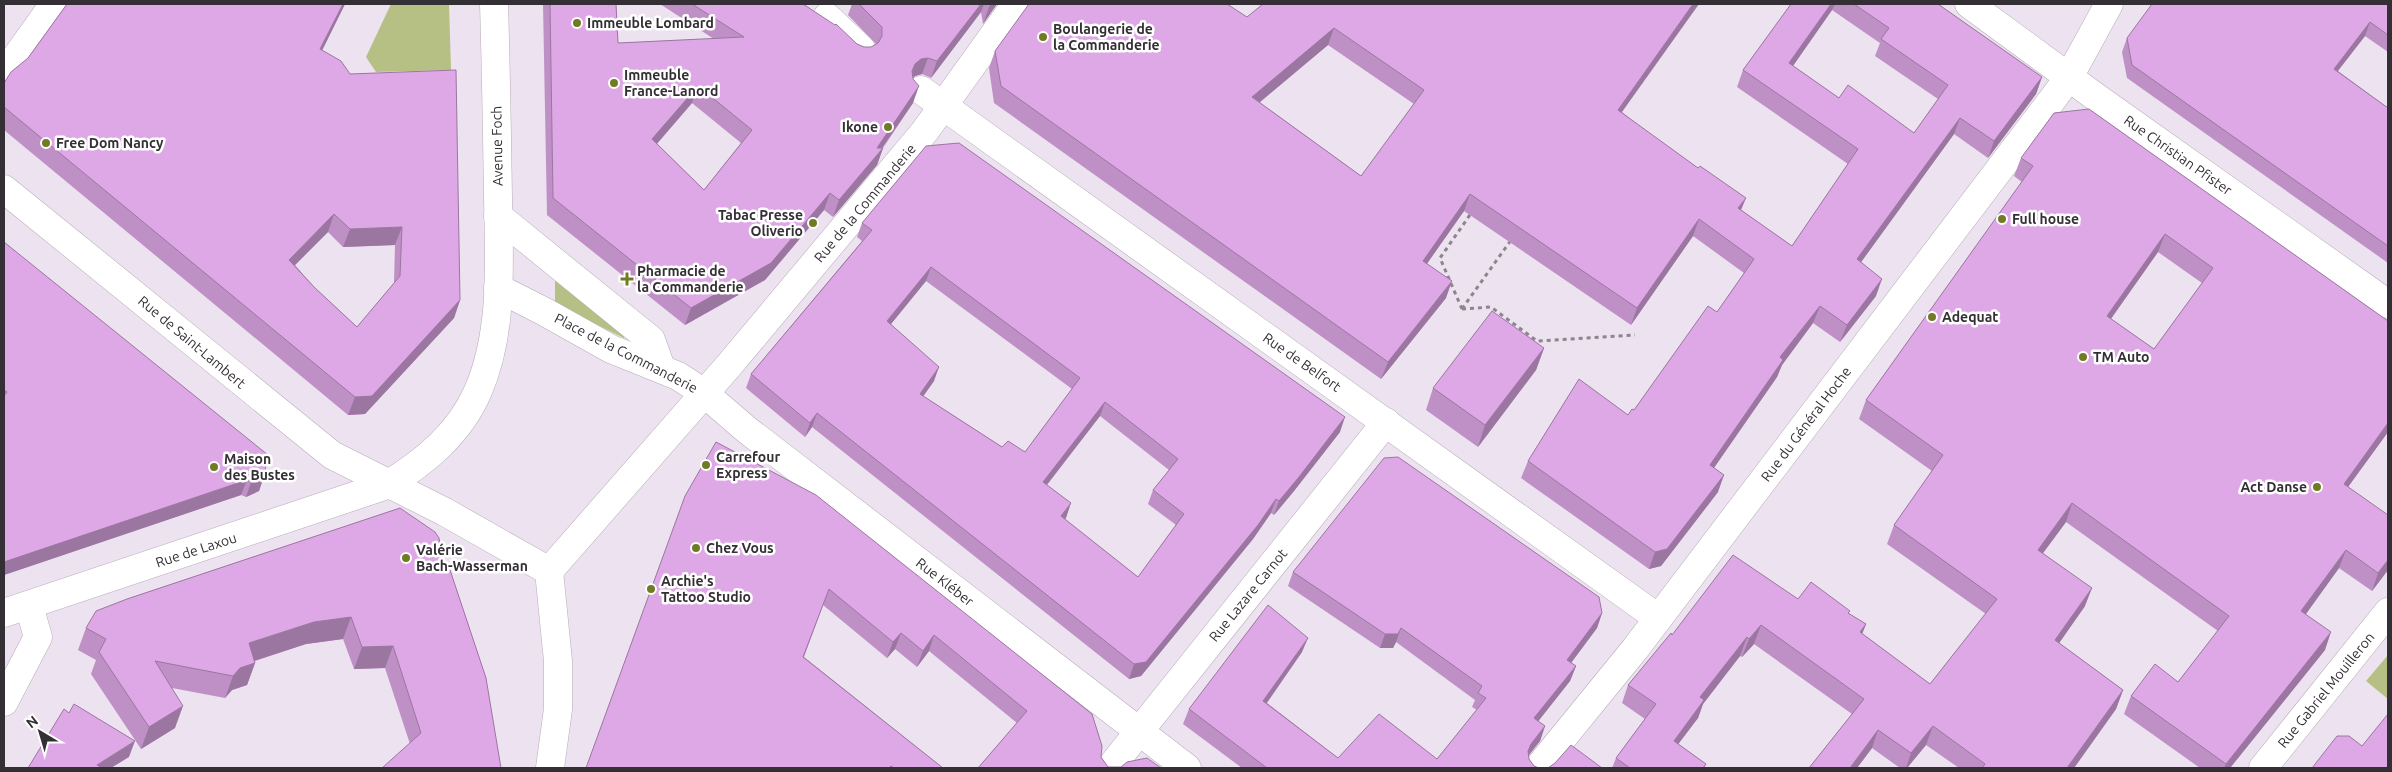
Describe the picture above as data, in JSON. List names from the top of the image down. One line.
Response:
{"streets":{"street":["Avenue Foch","Rue Christian Pfister","Rue de la Commanderie","Rue de Saint-Lambert","Place de la Commanderie","Rue de Belfort","Rue du Général Hoche","Rue de Laxou","Rue Kléber","Rue Lazare Carnot","Rue Gabriel Mouilleron"]},"crossings":[["Avenue Foch","Place de la Commanderie"],["Rue Christian Pfister","Rue du Général Hoche"],["Rue de la Commanderie","Place de la Commanderie"],["Rue de la Commanderie","Rue de Belfort"],["Rue de la Commanderie","Rue Kléber"],["Rue de Saint-Lambert","Rue de Laxou"],["Place de la Commanderie","Rue Kléber"],["Rue de Belfort","Rue du Général Hoche"],["Rue de Belfort","Rue Lazare Carnot"],["Rue Kléber","Rue Lazare Carnot"]],"places":{"other":["Immeuble Lombard","Boulangerie de la Commanderie","Immeuble France-Lanord","Ikone","Free Dom Nancy","Full house","Tabac Presse Oliverio","Adequat","TM Auto","Carrefour Express","Maison des Bustes","Act Danse","Chez Vous","Valérie Bach-Wasserman","Archie's Tattoo Studio"],"health":["Pharmacie de la Commanderie"]},"north":"top left"}
